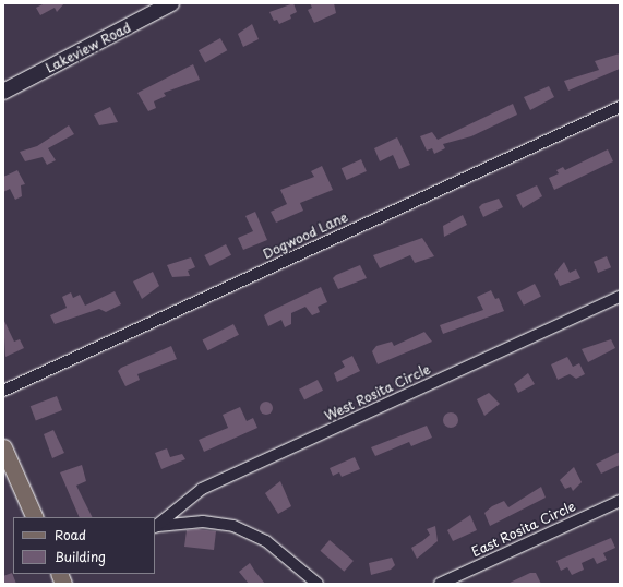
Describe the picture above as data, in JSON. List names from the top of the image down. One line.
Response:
{"streets":{"street":["Lakeview Road","Dogwood Lane","West Rosita Circle","East Rosita Circle"]},"legend":["Road","Building"]}
